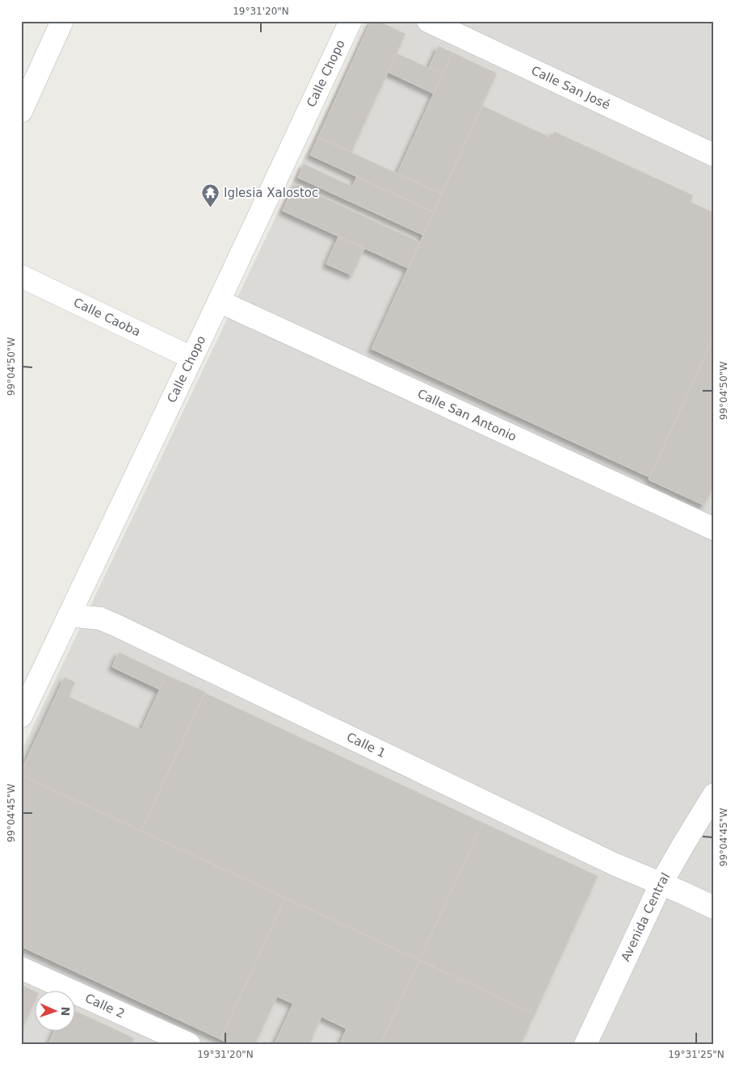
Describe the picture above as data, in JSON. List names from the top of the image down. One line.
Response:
{"streets":{"street":["Calle Chopo","Calle San José","Calle Caoba","Calle San Antonio","Calle 1","Avenida Central","Calle 2"]},"crossings":[["Calle Chopo","Calle Caoba"],["Calle Chopo","Calle San Antonio"],["Calle Chopo","Calle 1"],["Calle 1","Avenida Central"]],"places":{"temple":["Iglesia Xalostoc"]},"north":"right","coordinates":["19°31'20\"N","99°04'50\"W","99°04'45\"W","19°31'25\"N"]}
